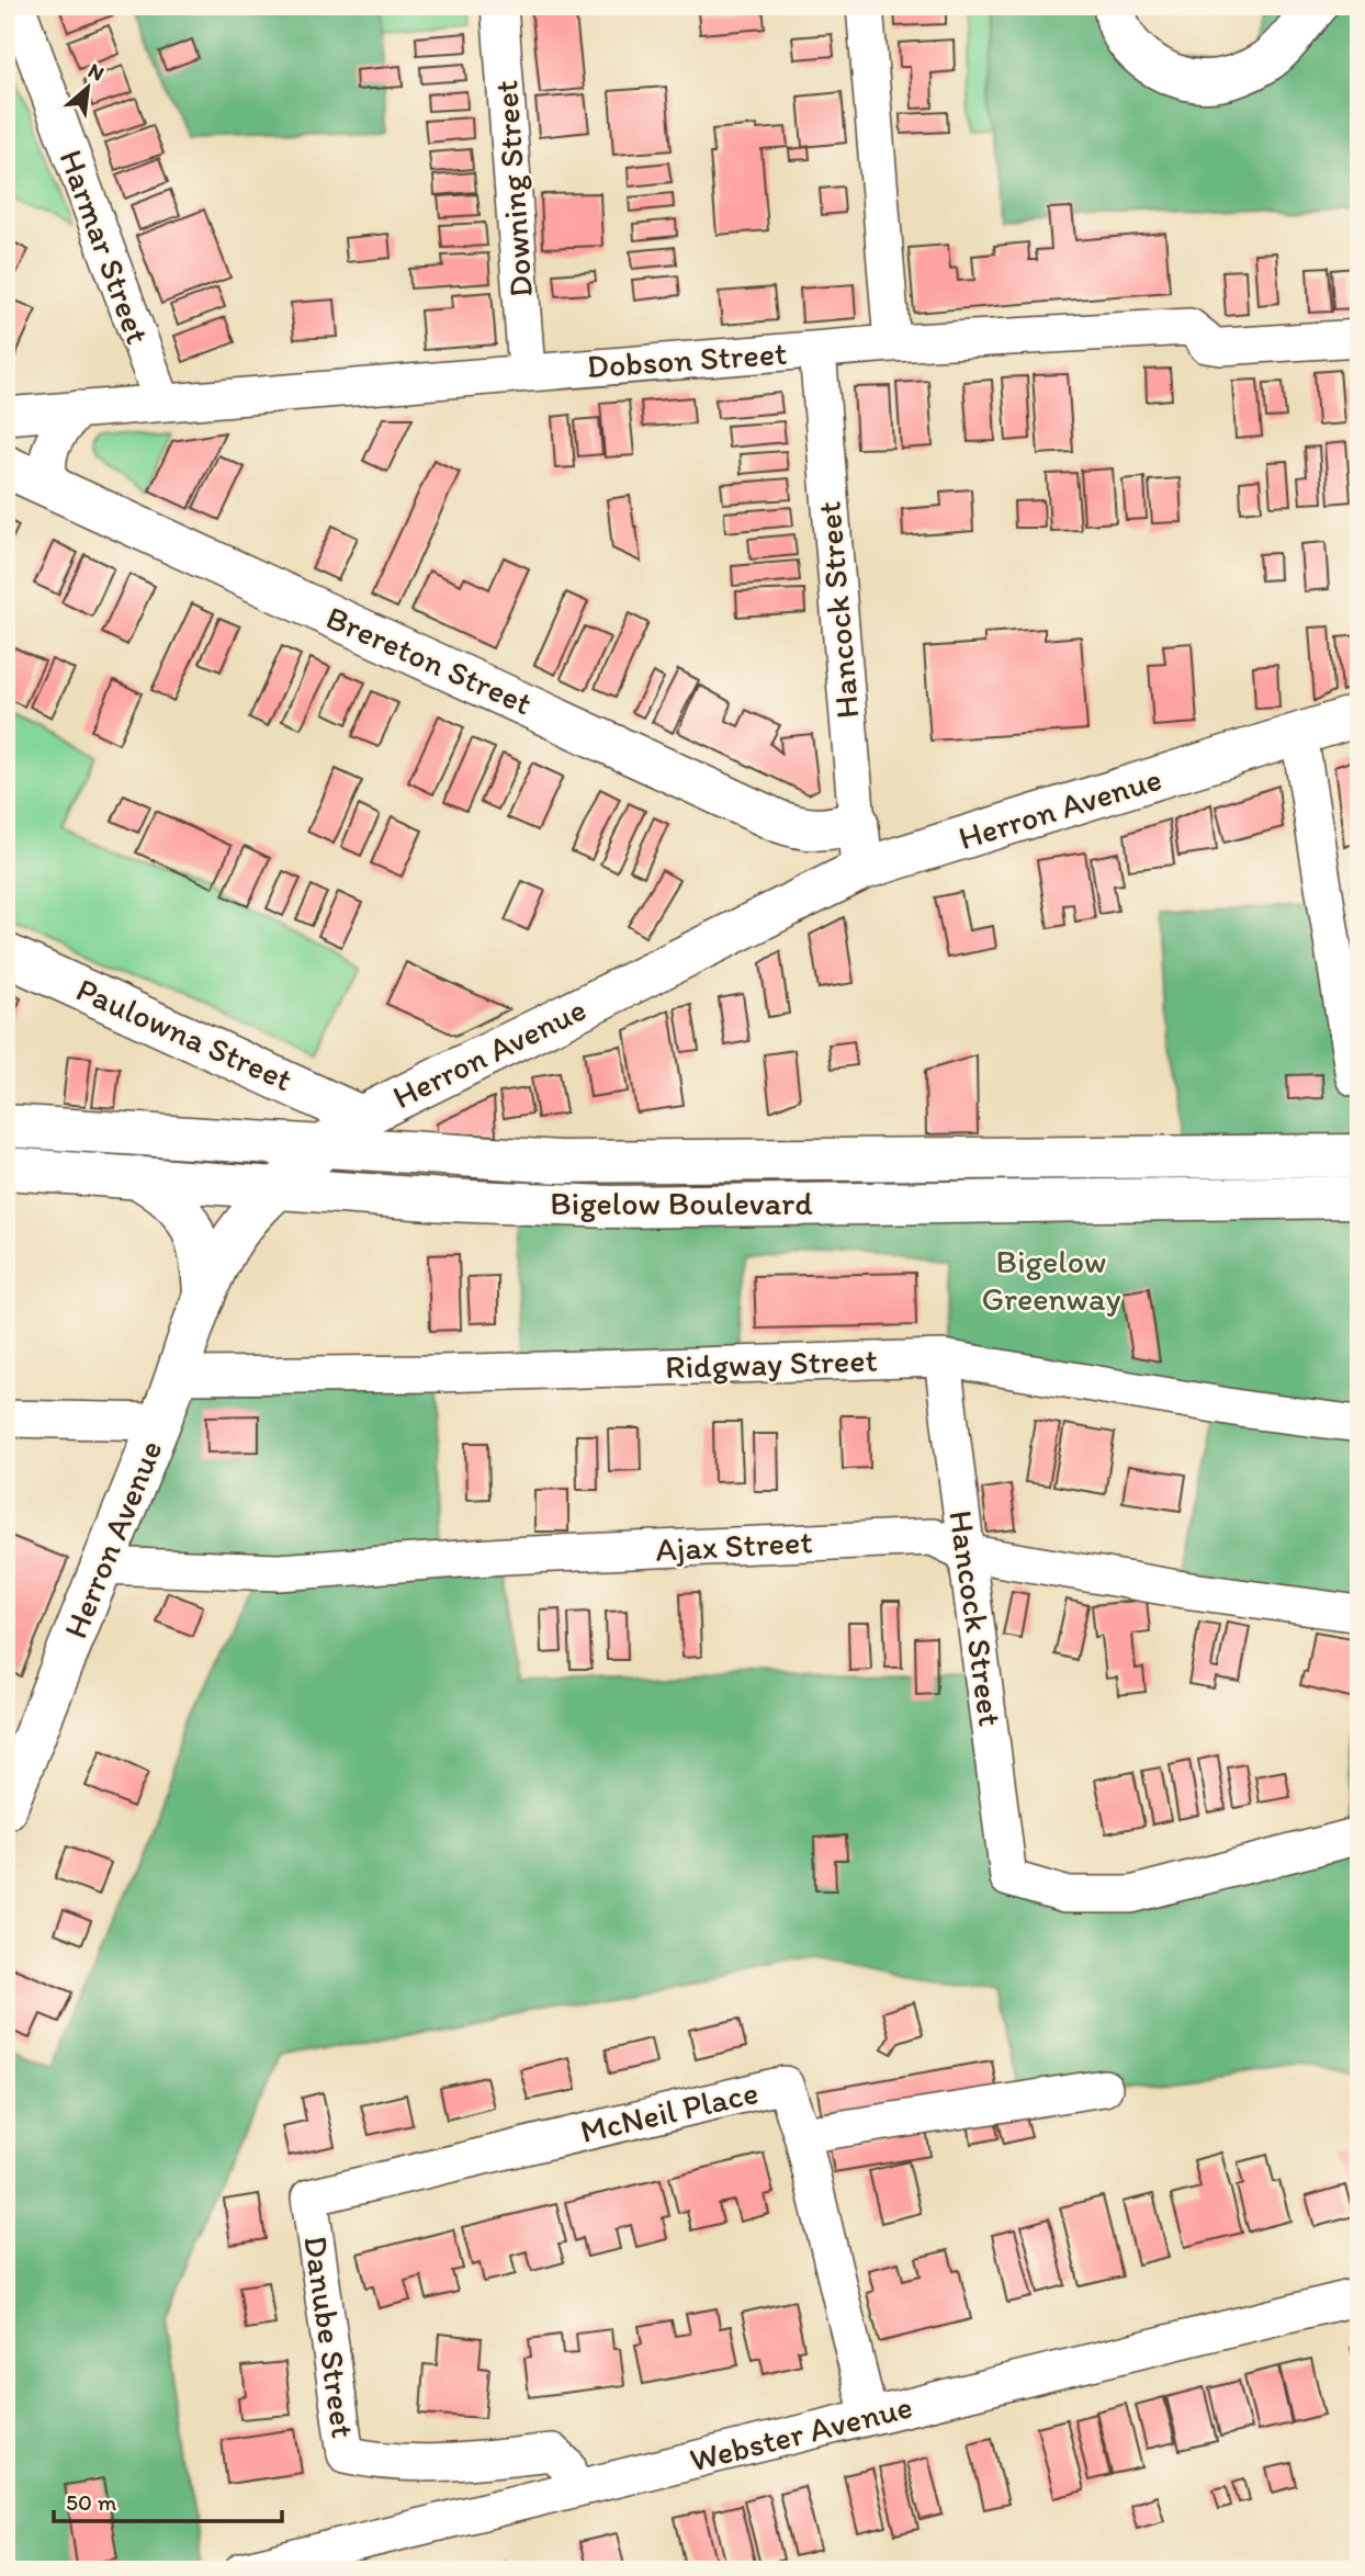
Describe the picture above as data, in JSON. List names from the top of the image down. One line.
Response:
{"streets":{"main road":["Hancock Street","Brereton Street","Herron Avenue","Paulowna Street","Bigelow Boulevard"],"street":["Downing Street","Harmar Street","Dobson Street","Ridgway Street","Ajax Street","McNeil Place","Danube Street","Webster Avenue"]},"crossings":[["Downing Street","Dobson Street"],["Harmar Street","Dobson Street"],["Dobson Street","Hancock Street"],["Hancock Street","Brereton Street"],["Hancock Street","Herron Avenue"],["Hancock Street","Ridgway Street"],["Hancock Street","Ajax Street"],["Herron Avenue","Paulowna Street"],["Herron Avenue","Bigelow Boulevard"],["Herron Avenue","Ridgway Street"],["Herron Avenue","Ajax Street"],["McNeil Place","Danube Street"],["McNeil Place","Webster Avenue"],["Danube Street","Webster Avenue"]],"parks":["Bigelow Greenway"],"scale_bar":"50 m","north":"top right"}
